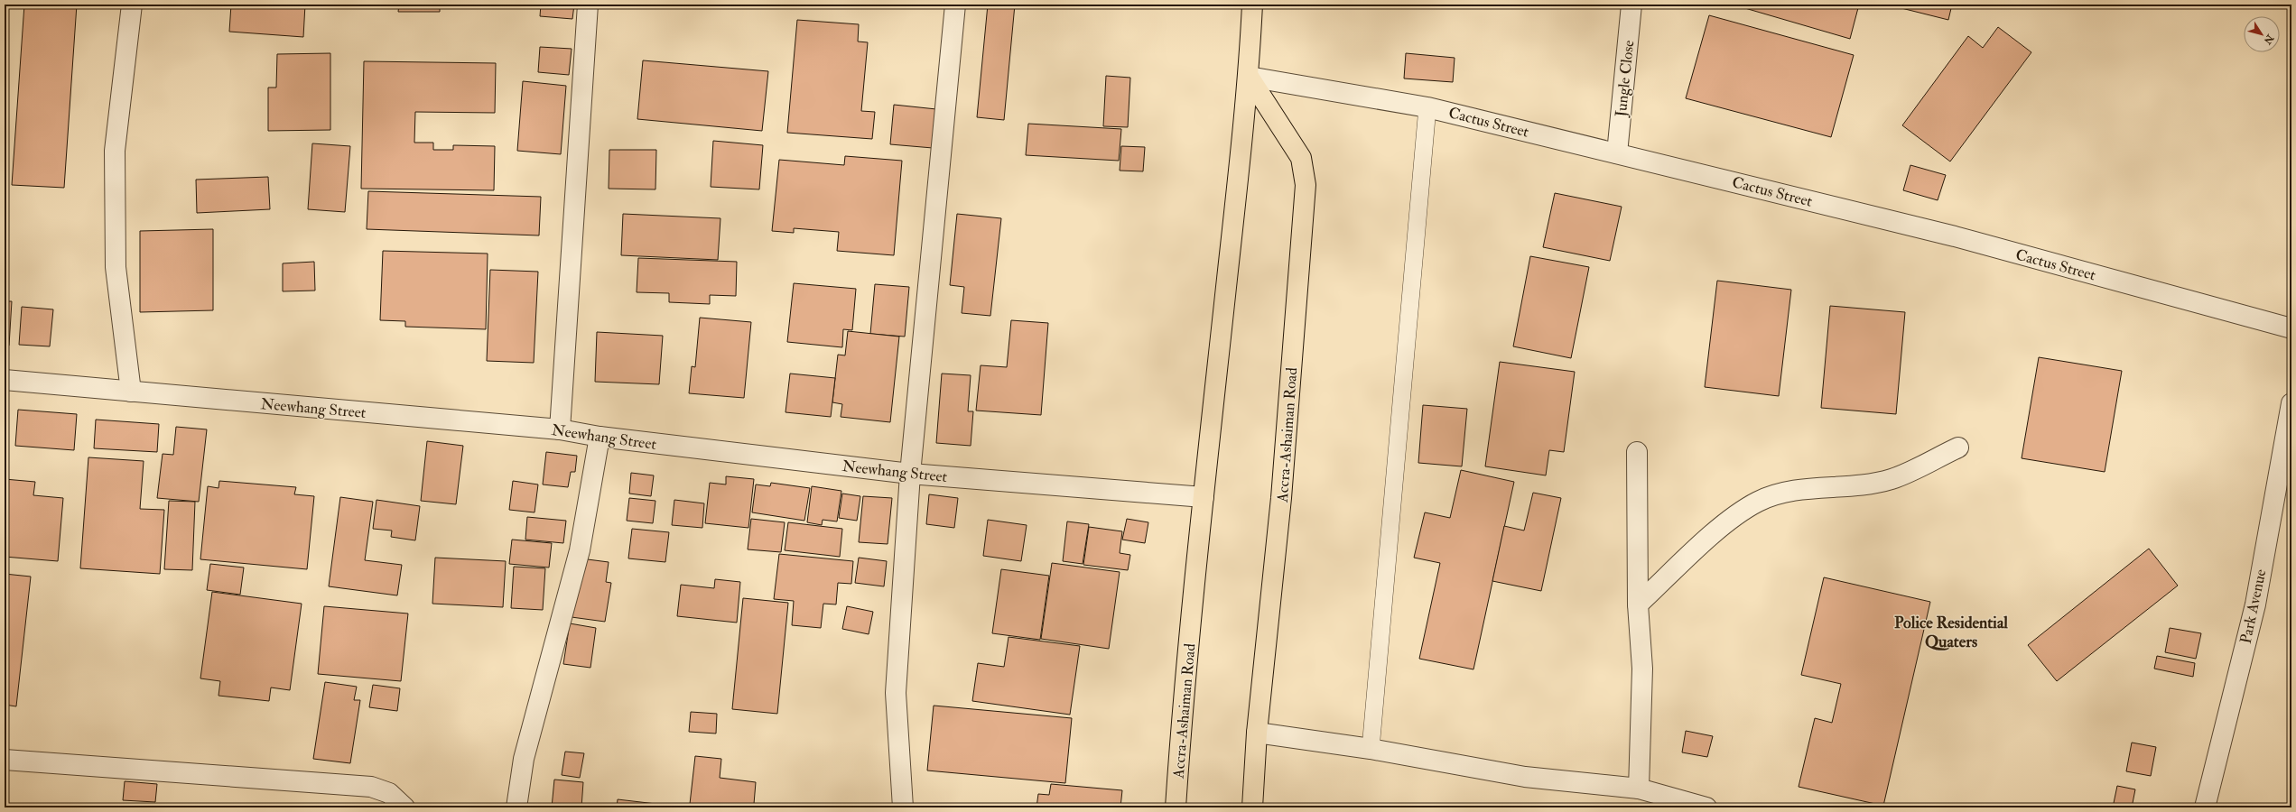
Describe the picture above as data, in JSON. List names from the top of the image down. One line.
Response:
{"streets":{"main road":["Accra-Ashaiman Road"],"street":["Jungle Close","Cactus Street","Neewhang Street","Park Avenue"]},"crossings":[["Jungle Close","Cactus Street"],["Cactus Street","Accra-Ashaiman Road"],["Neewhang Street","Accra-Ashaiman Road"]],"districts":["Police Residential Quaters"],"north":"bottom right"}
